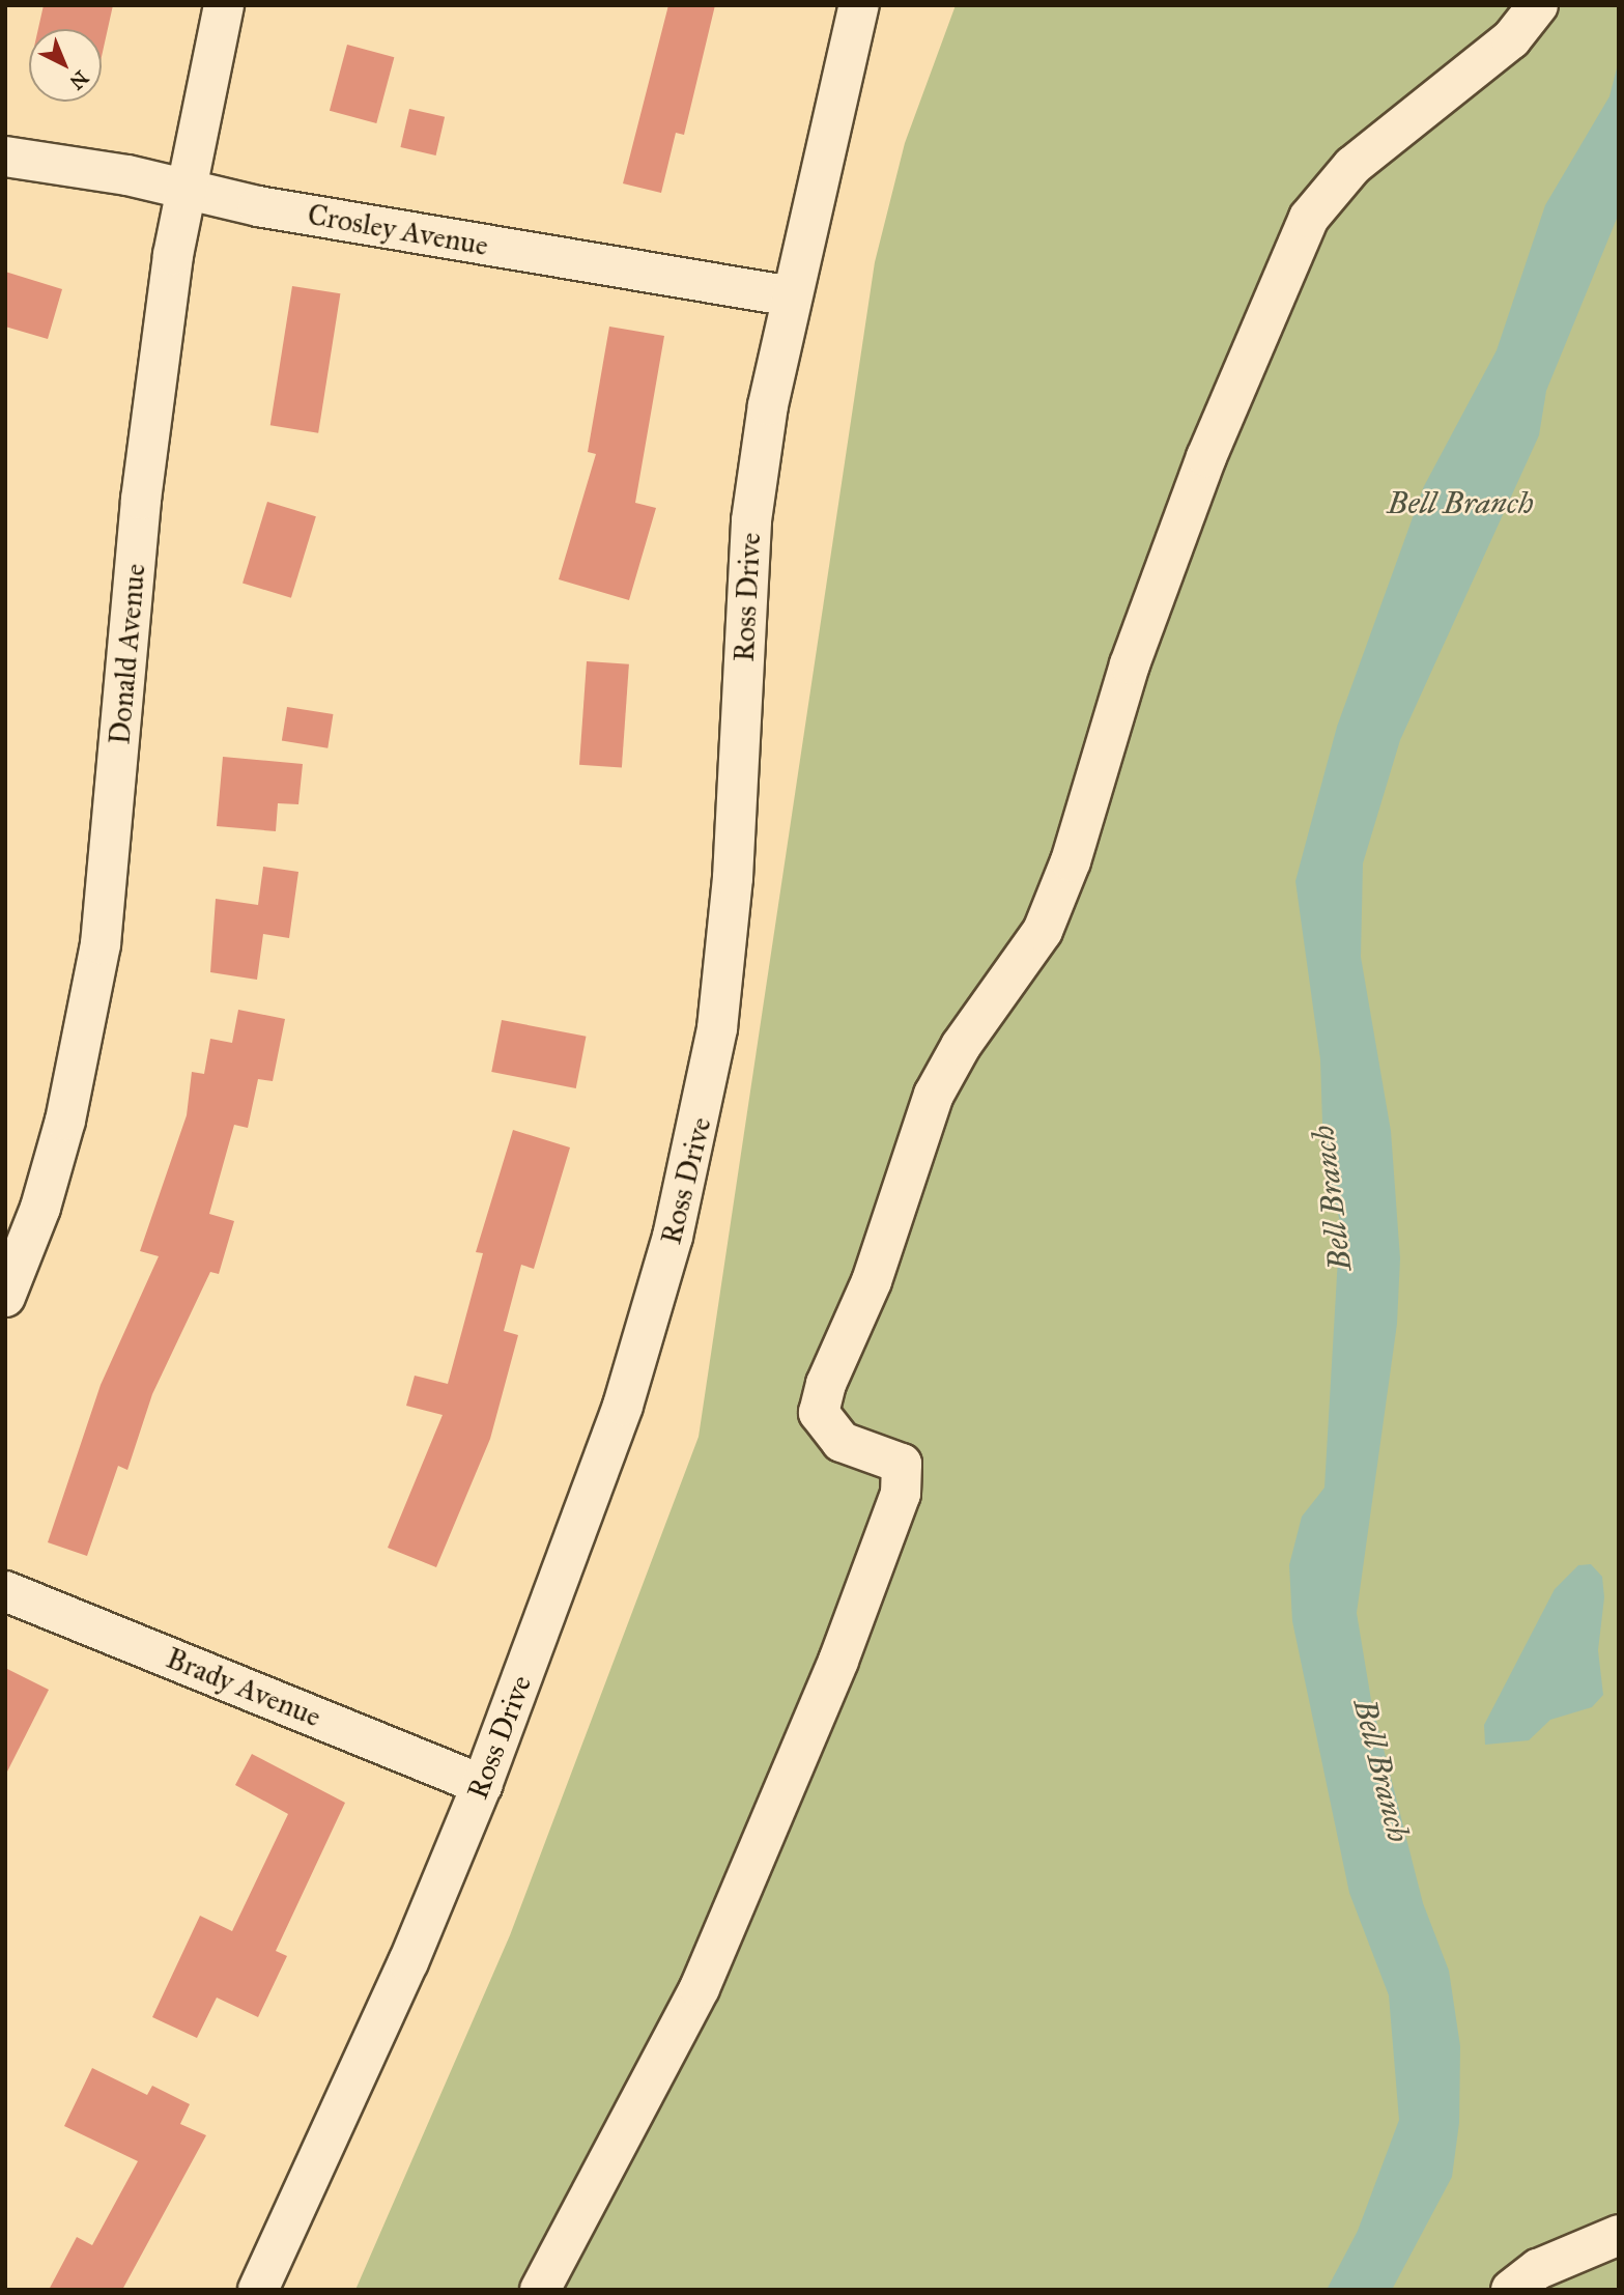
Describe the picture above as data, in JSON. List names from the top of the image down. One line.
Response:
{"streets":{"street":["Crosley Avenue","Ross Drive","Donald Avenue","Brady Avenue"]},"crossings":[["Crosley Avenue","Ross Drive"],["Crosley Avenue","Donald Avenue"],["Ross Drive","Brady Avenue"]],"water":["Bell Branch"],"north":"bottom right"}
